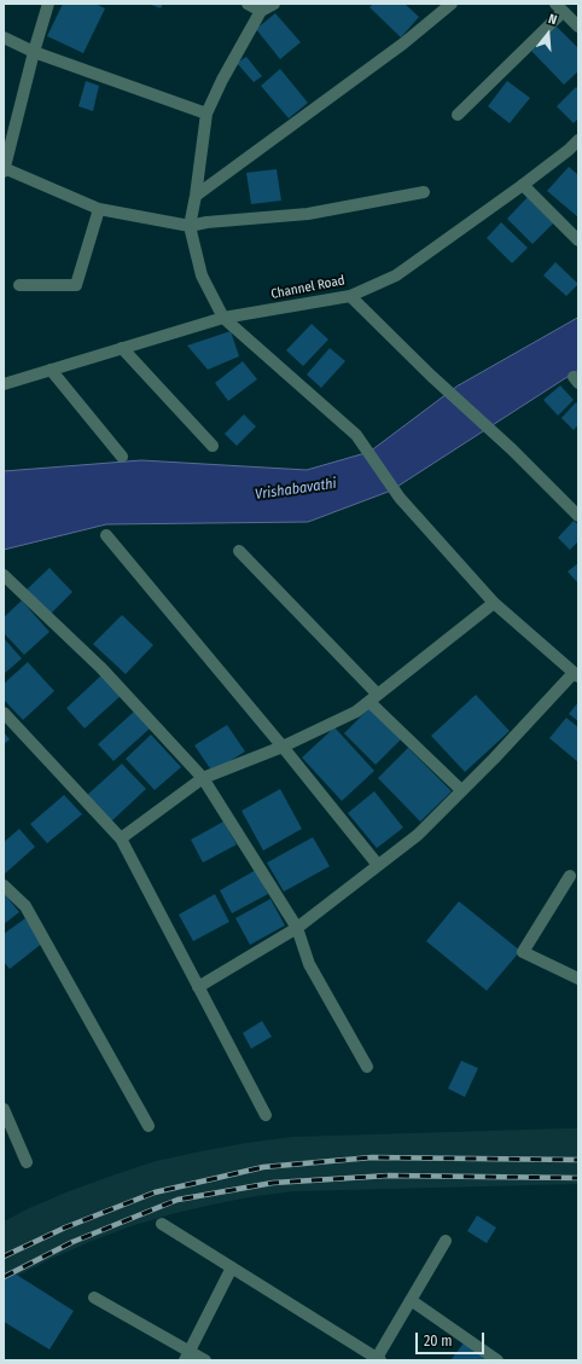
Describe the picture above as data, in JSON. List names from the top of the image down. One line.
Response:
{"streets":{"street":["Channel Road"]},"water":["Vrishabavathi"],"scale_bar":"20 m","north":"top"}
